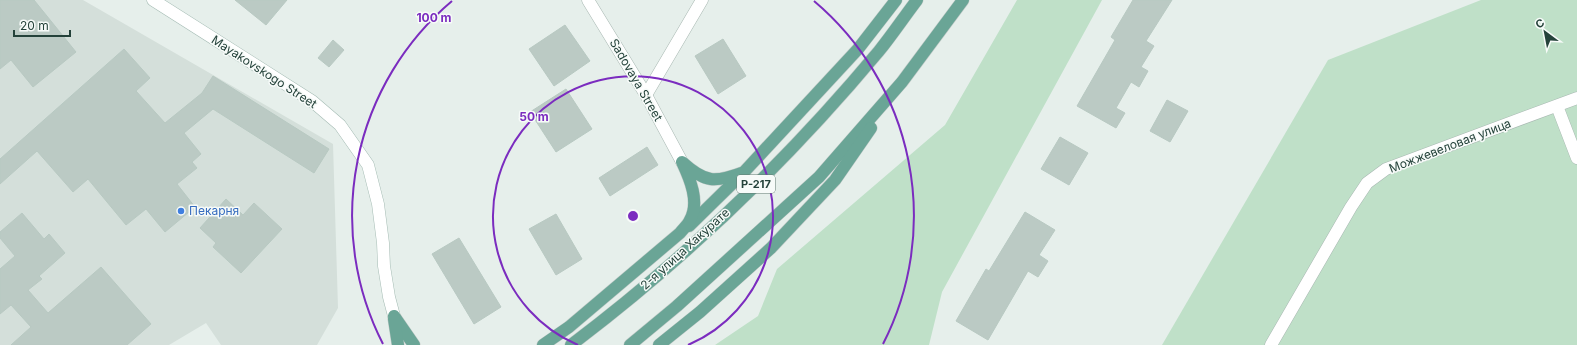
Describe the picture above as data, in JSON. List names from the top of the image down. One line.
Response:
{"streets":{"main road":["Р-217","2-я улица Хакурате"],"street":["Mayakovskogo Street","Sadovaya Street","Можжевеловая улица"]},"places":["Пекарня"],"scale_bar":"20 m","north":"top left","rings":["100 m","50 m"]}
